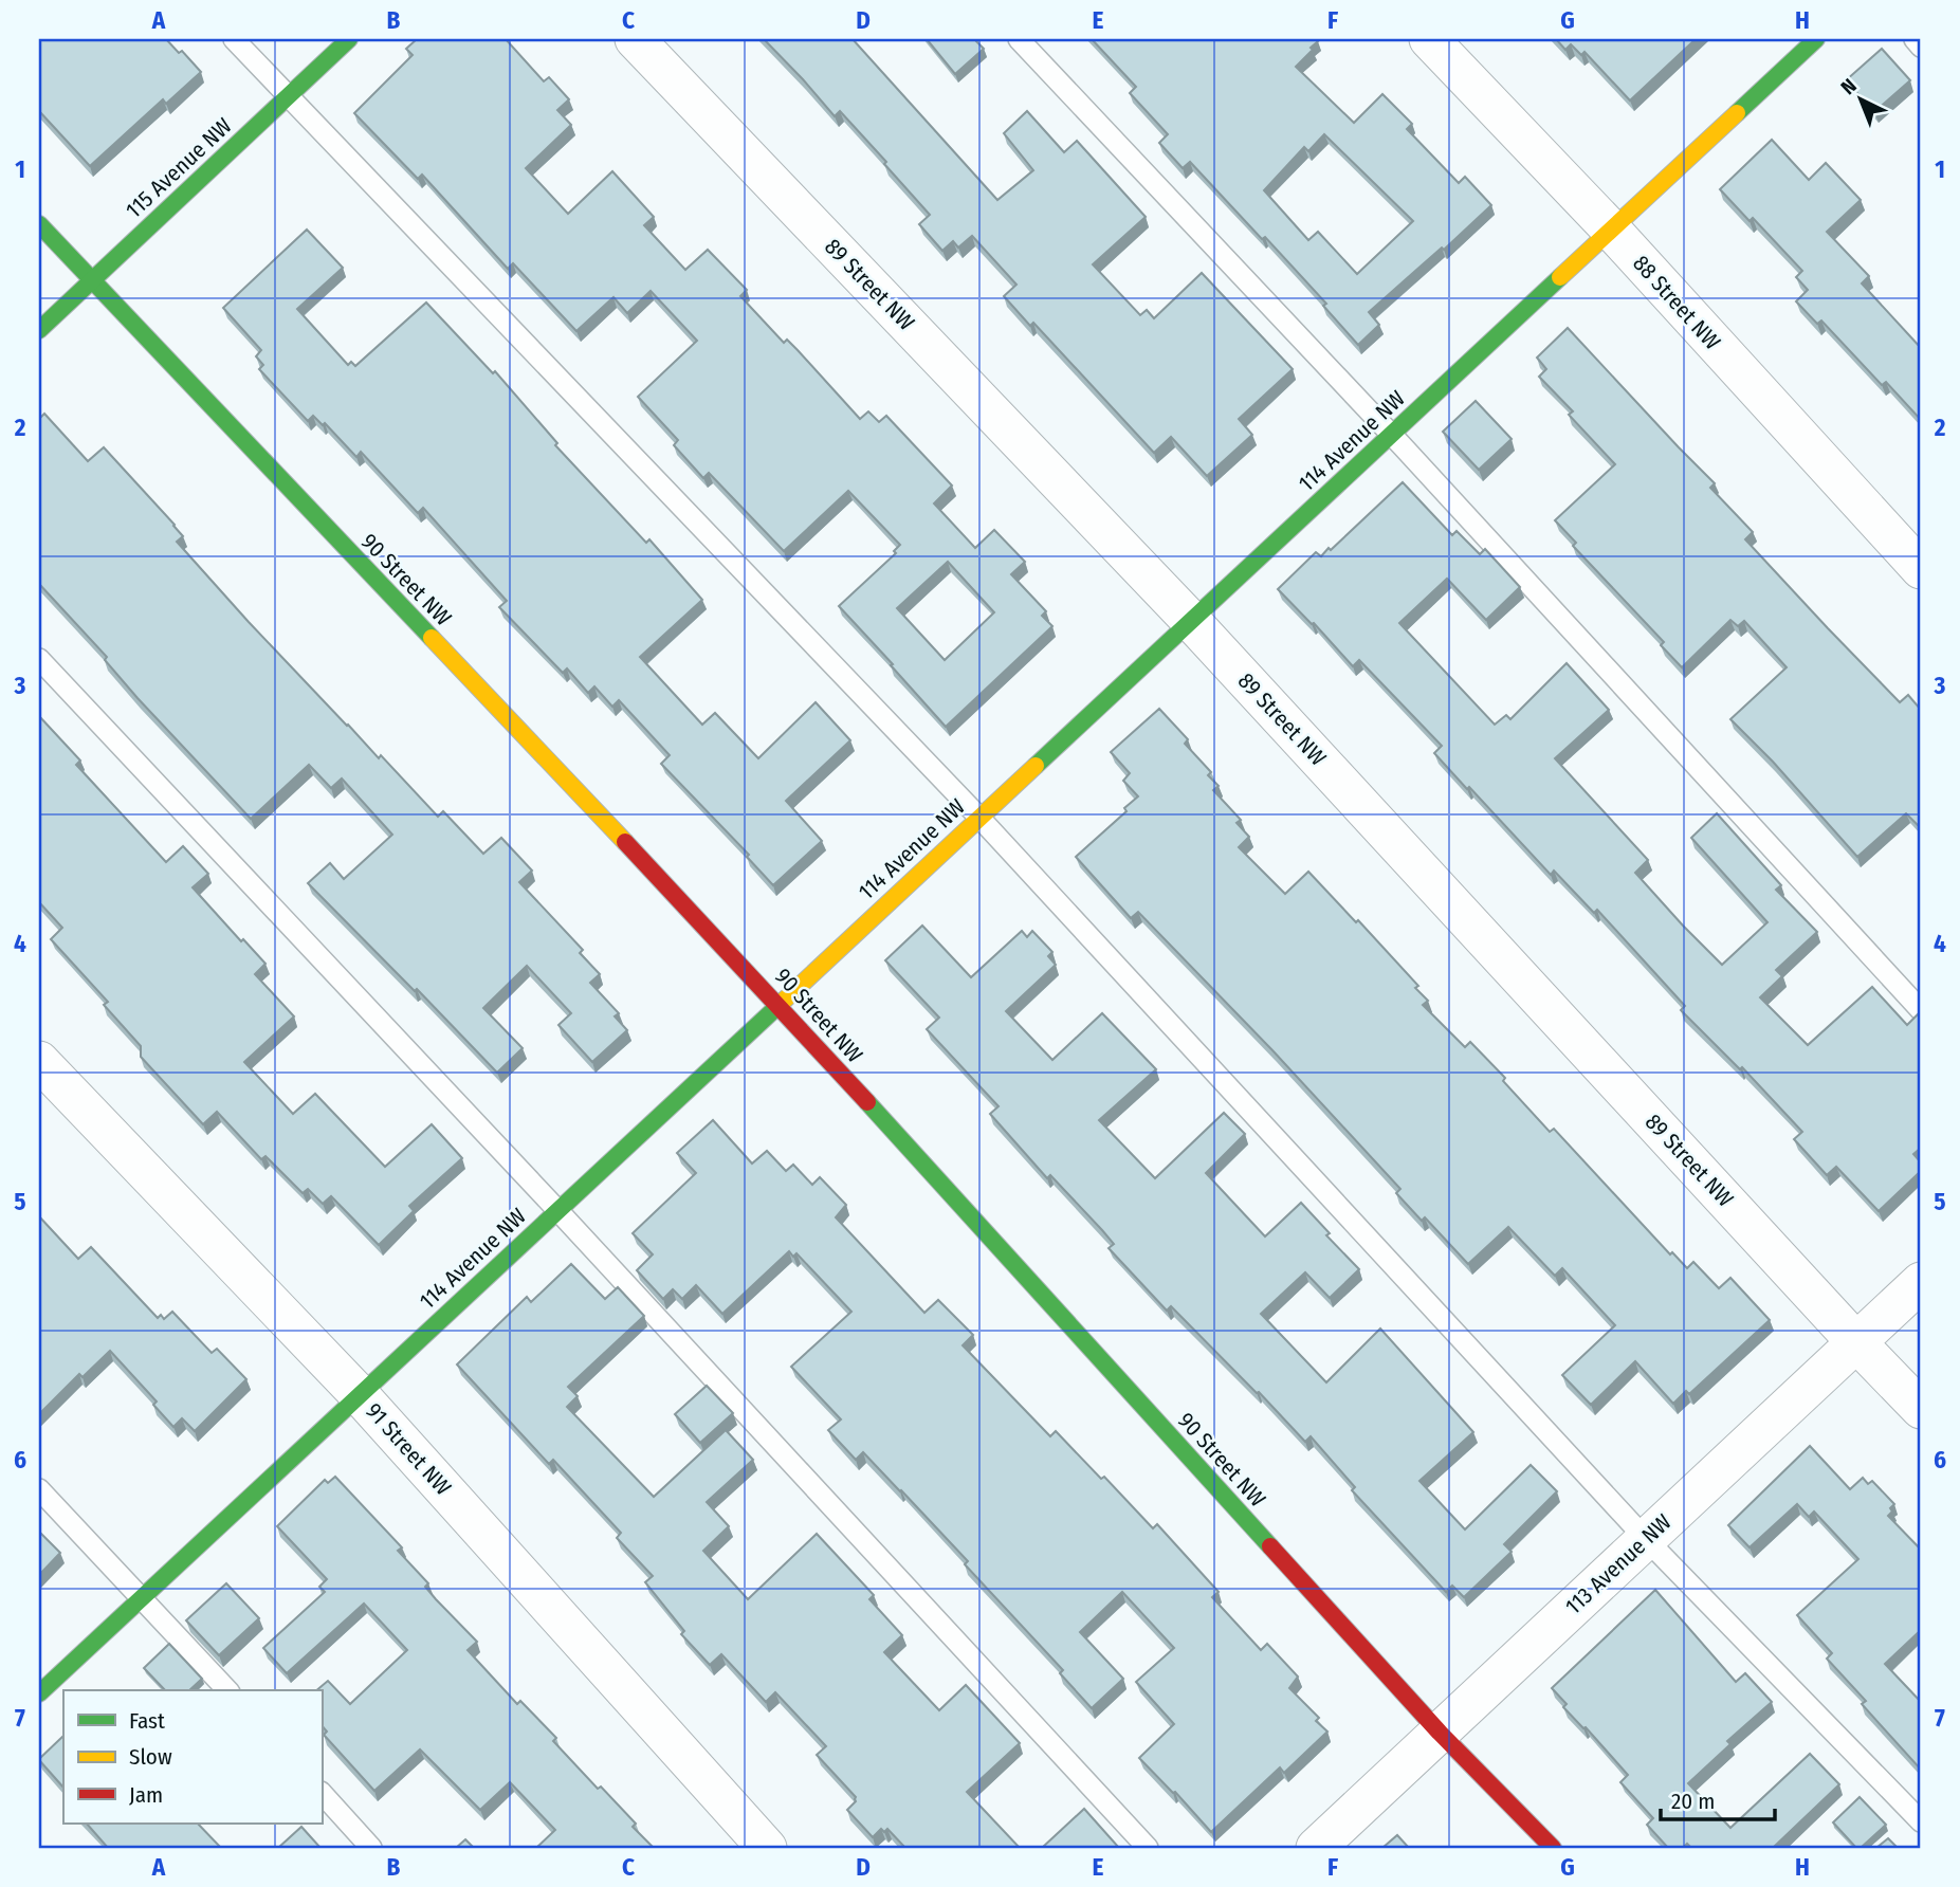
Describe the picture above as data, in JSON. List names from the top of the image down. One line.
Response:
{"streets":{"street":["115 Avenue NW","89 Street NW","88 Street NW","114 Avenue NW","90 Street NW","91 Street NW","113 Avenue NW"]},"crossings":[["115 Avenue NW","90 Street NW"],["89 Street NW","114 Avenue NW"],["89 Street NW","113 Avenue NW"],["88 Street NW","114 Avenue NW"],["114 Avenue NW","90 Street NW"],["114 Avenue NW","91 Street NW"],["90 Street NW","113 Avenue NW"]],"legend":["Fast","Slow","Jam"],"scale_bar":"20 m","north":"top left","grid":{"columns":["A","B","C","D","E","F","G","H"],"rows":["1","2","3","4","5","6","7"]}}
